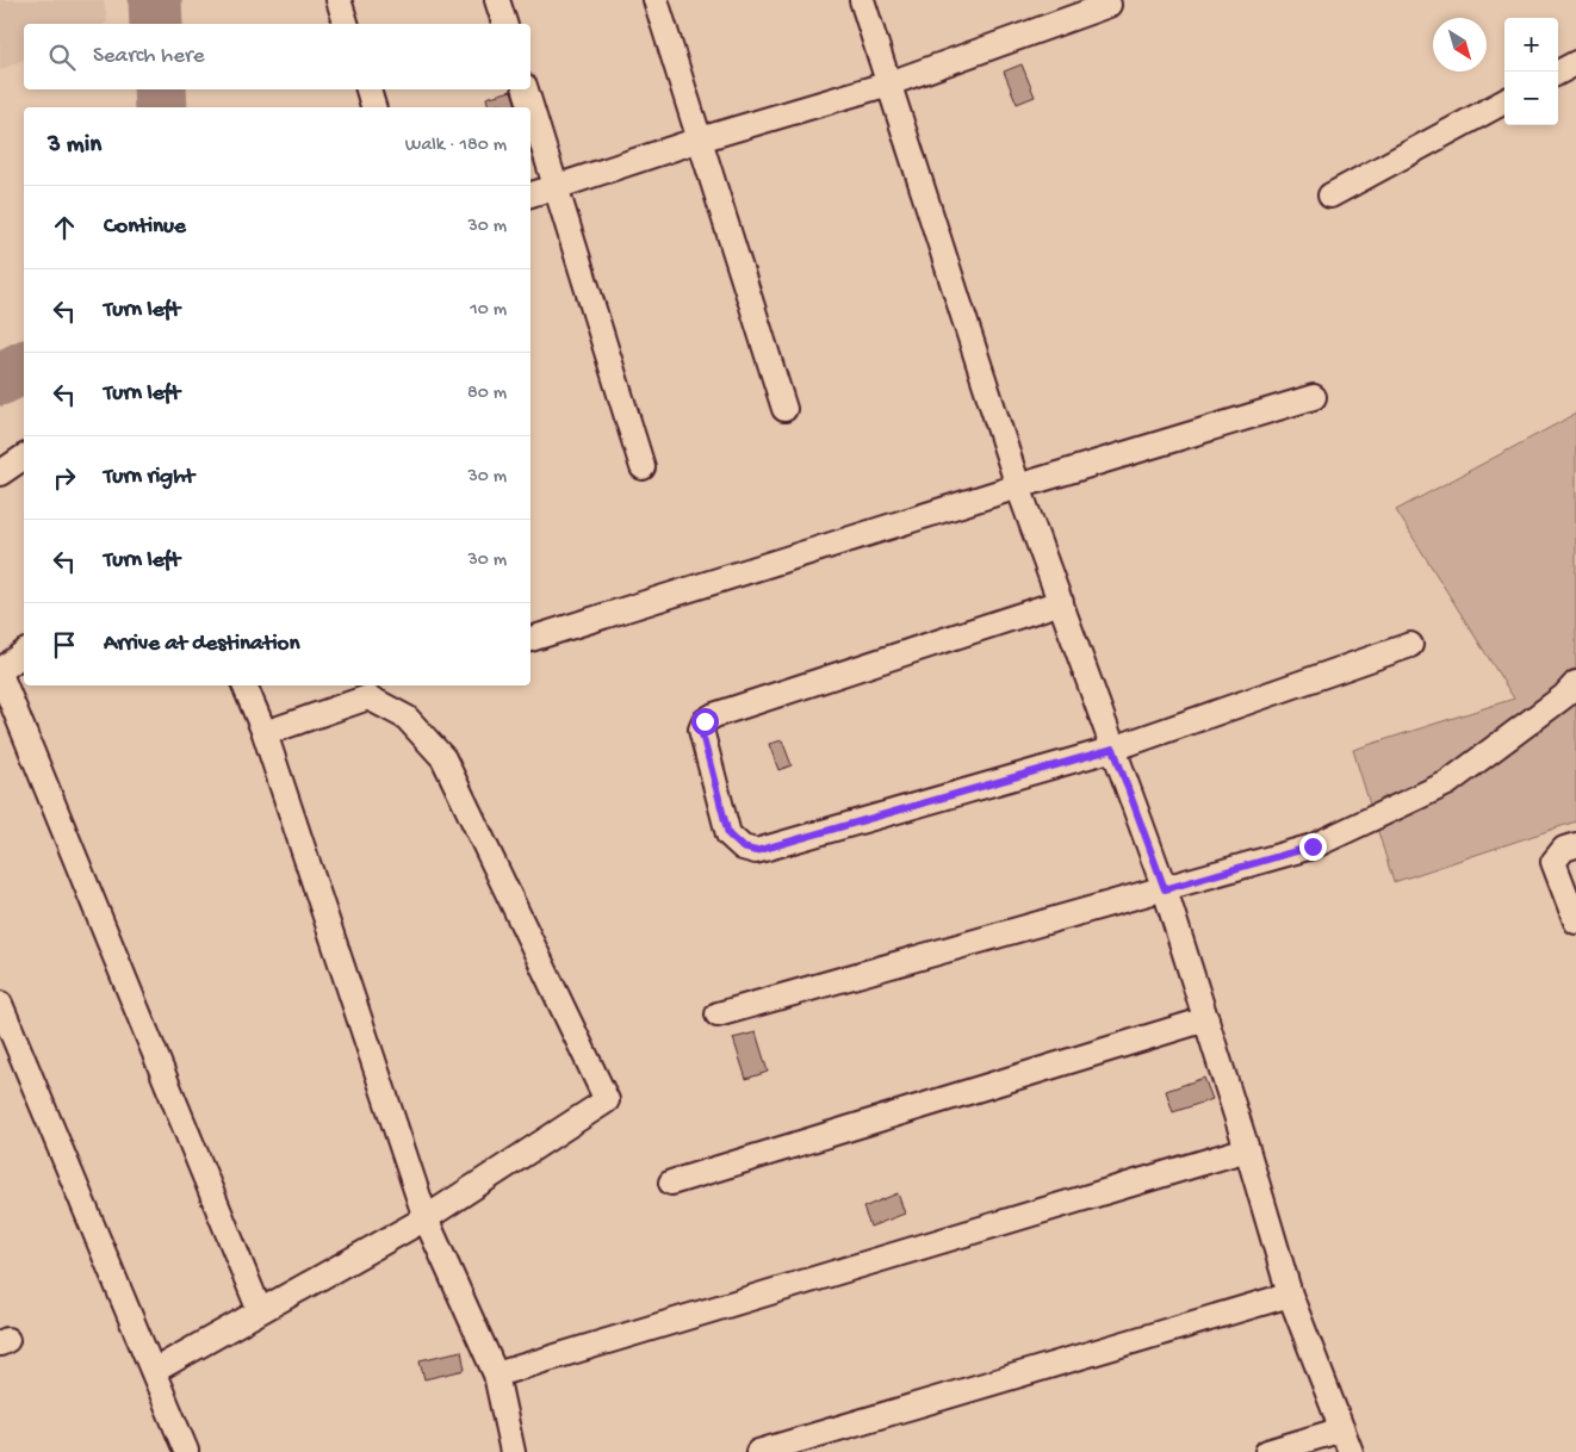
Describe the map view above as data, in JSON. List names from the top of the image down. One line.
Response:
{"north":"bottom right","page":{"map_buttons":["+","−"],"search":"Search here","heading":["3 min","Walk · 180 m"],"list":[["Continue","30 m"],["Turn left","10 m"],["Turn left","80 m"],["Turn right","30 m"],["Turn left","30 m"],"Arrive at destination"]}}
